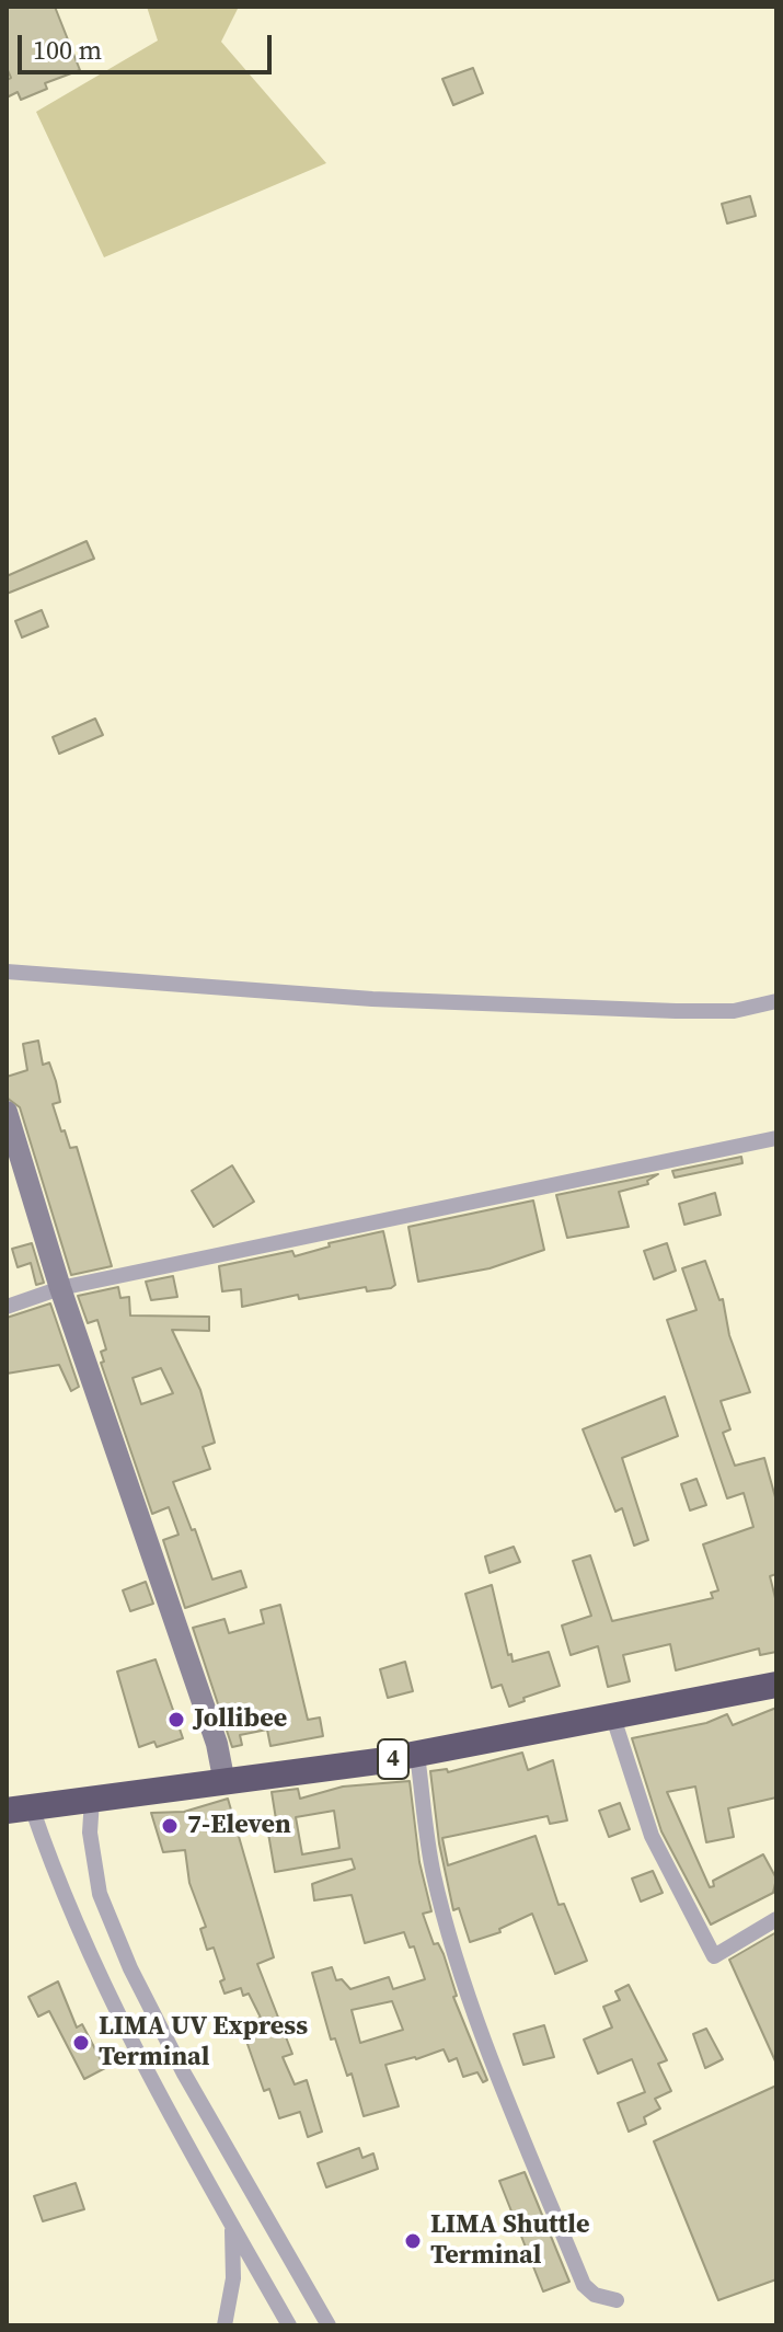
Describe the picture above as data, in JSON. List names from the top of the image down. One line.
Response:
{"streets":{"highway":["4"]},"places":["Jollibee","7-Eleven","LIMA UV Express Terminal","LIMA Shuttle Terminal"],"scale_bar":"100 m"}
